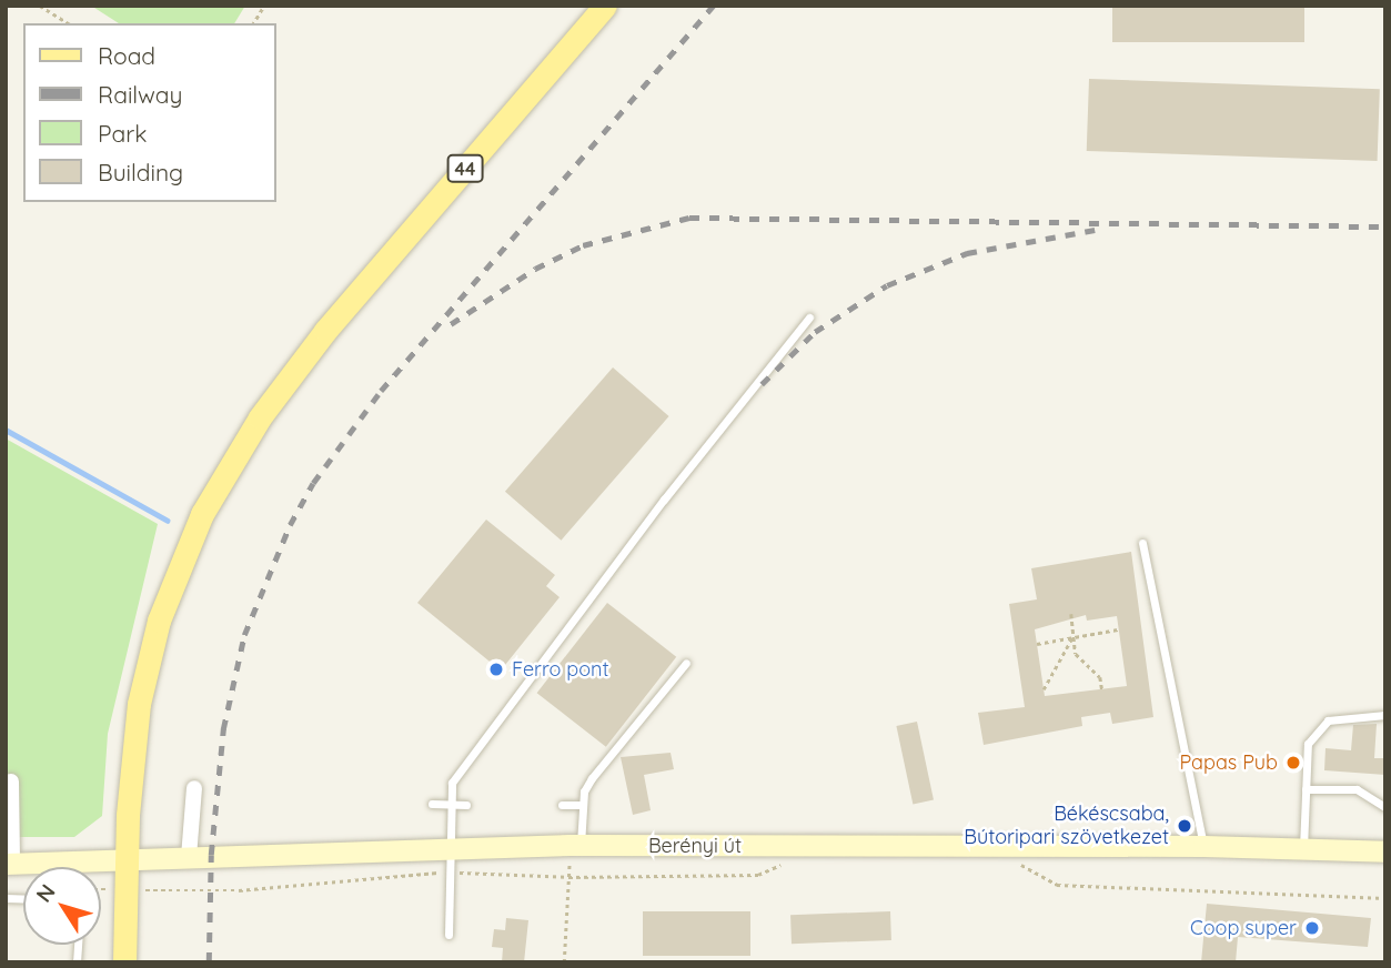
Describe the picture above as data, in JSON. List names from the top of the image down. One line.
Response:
{"streets":{"main road":["44"],"street":["Berényi út"]},"crossings":[["44","Berényi út"]],"places":["Ferro pont","Papas Pub","Békéscsaba, Bútoripari szövetkezet","Coop super"],"legend":["Road","Railway","Park","Building"],"north":"top left"}
